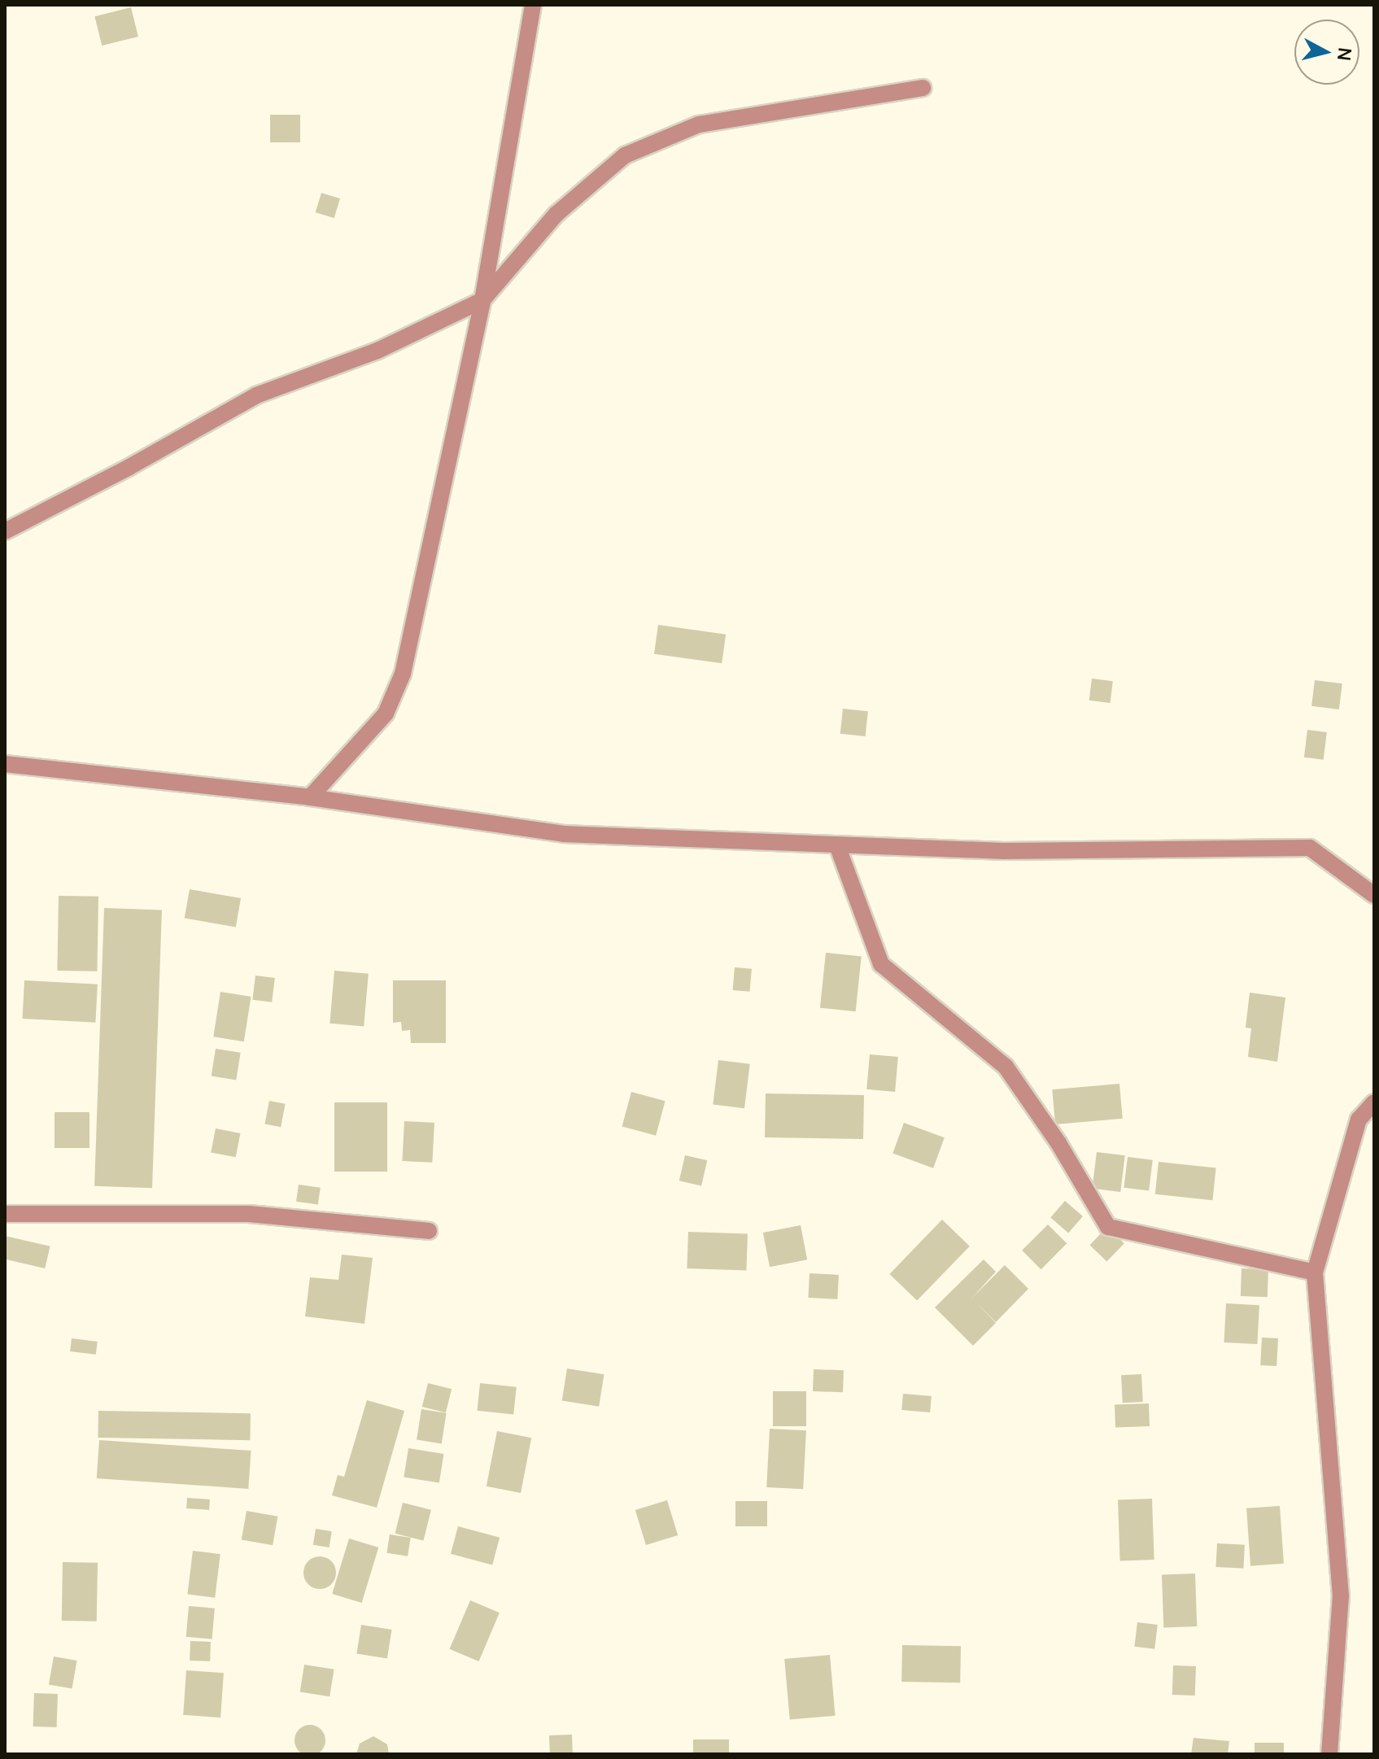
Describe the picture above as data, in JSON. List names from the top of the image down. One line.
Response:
{"north":"right"}
